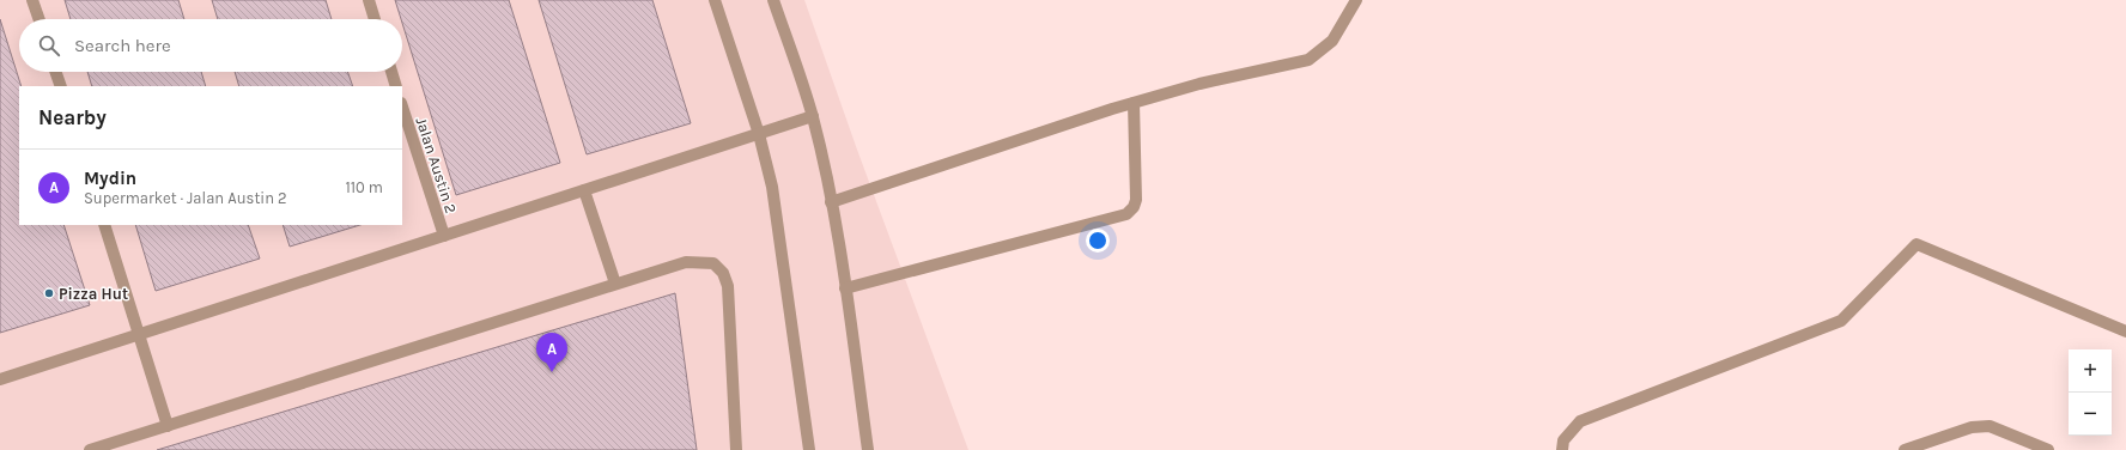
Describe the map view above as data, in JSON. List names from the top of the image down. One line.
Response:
{"streets":{"street":["Jalan Austin 2"]},"places":["Pizza Hut"],"page":{"search":"Search here","heading":"Nearby","list":[{"mark":"A","name":"Mydin","note":"Supermarket · Jalan Austin 2","value":"110 m"}],"pins":"A","map_buttons":["+","−"]}}
